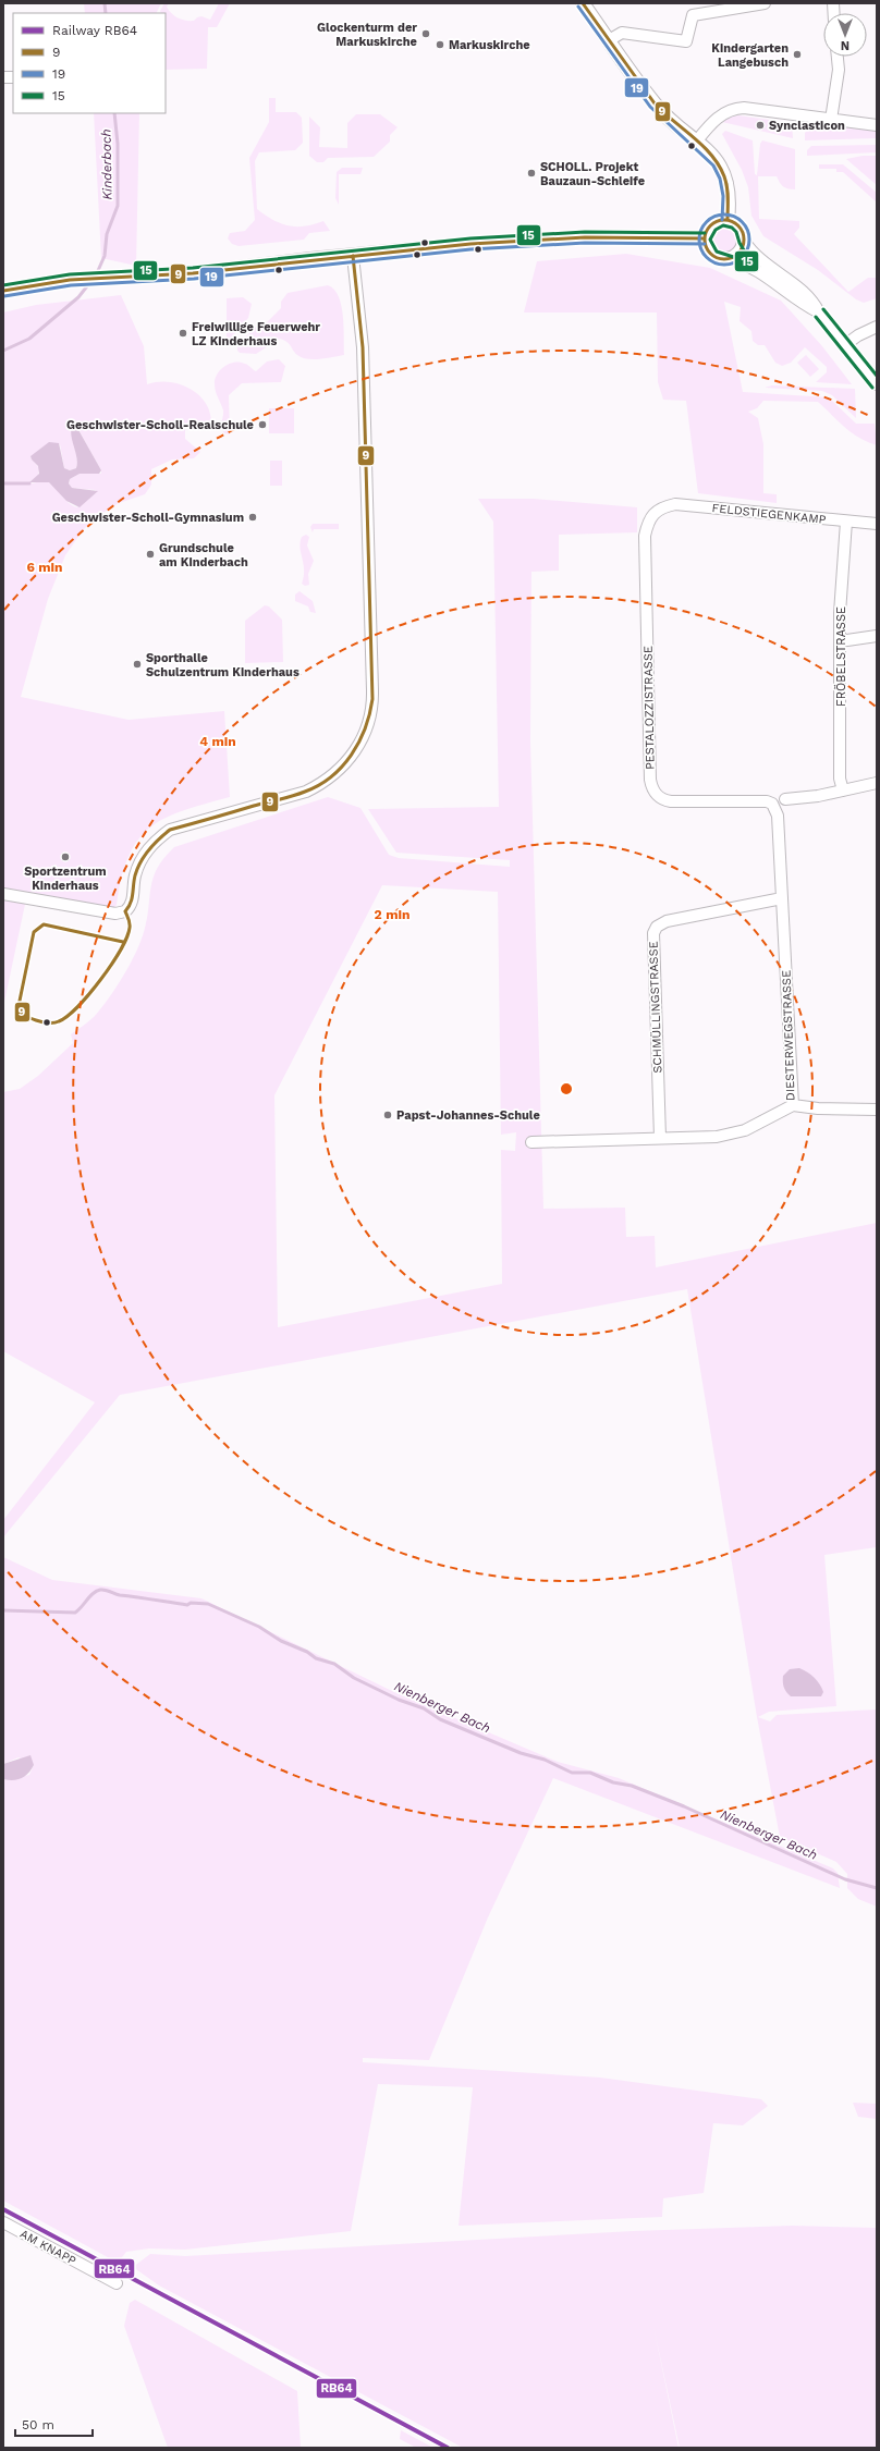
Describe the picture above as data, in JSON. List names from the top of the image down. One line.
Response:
{"streets":{"street":["FELDSTIEGENKAMP","FRÖBELSTRASSE","PESTALOZZISTRASSE","SCHMÜLLINGSTRASSE","DIESTERWEGSTRASSE","AM KNAPP"]},"crossings":[["FELDSTIEGENKAMP","FRÖBELSTRASSE"],["FELDSTIEGENKAMP","PESTALOZZISTRASSE"],["PESTALOZZISTRASSE","DIESTERWEGSTRASSE"],["SCHMÜLLINGSTRASSE","DIESTERWEGSTRASSE"]],"water":["Kinderbach","Nienberger Bach"],"places":["Glockenturm der Markuskirche","Markuskirche","Kindergarten Langebusch","Synclasticon","SCHOLL. Projekt Bauzaun-Schleife","Freiwillige Feuerwehr LZ Kinderhaus","Geschwister-Scholl-Realschule","Geschwister-Scholl-Gymnasium","Grundschule am Kinderbach","Sporthalle Schulzentrum Kinderhaus","Sportzentrum Kinderhaus","Papst-Johannes-Schule"],"lines":["transit line 9","transit line 19","transit line 15","rail line RB64"],"legend":["Railway RB64","9","19","15"],"scale_bar":"50 m","north":"bottom","rings":["6 min","4 min","2 min"]}
